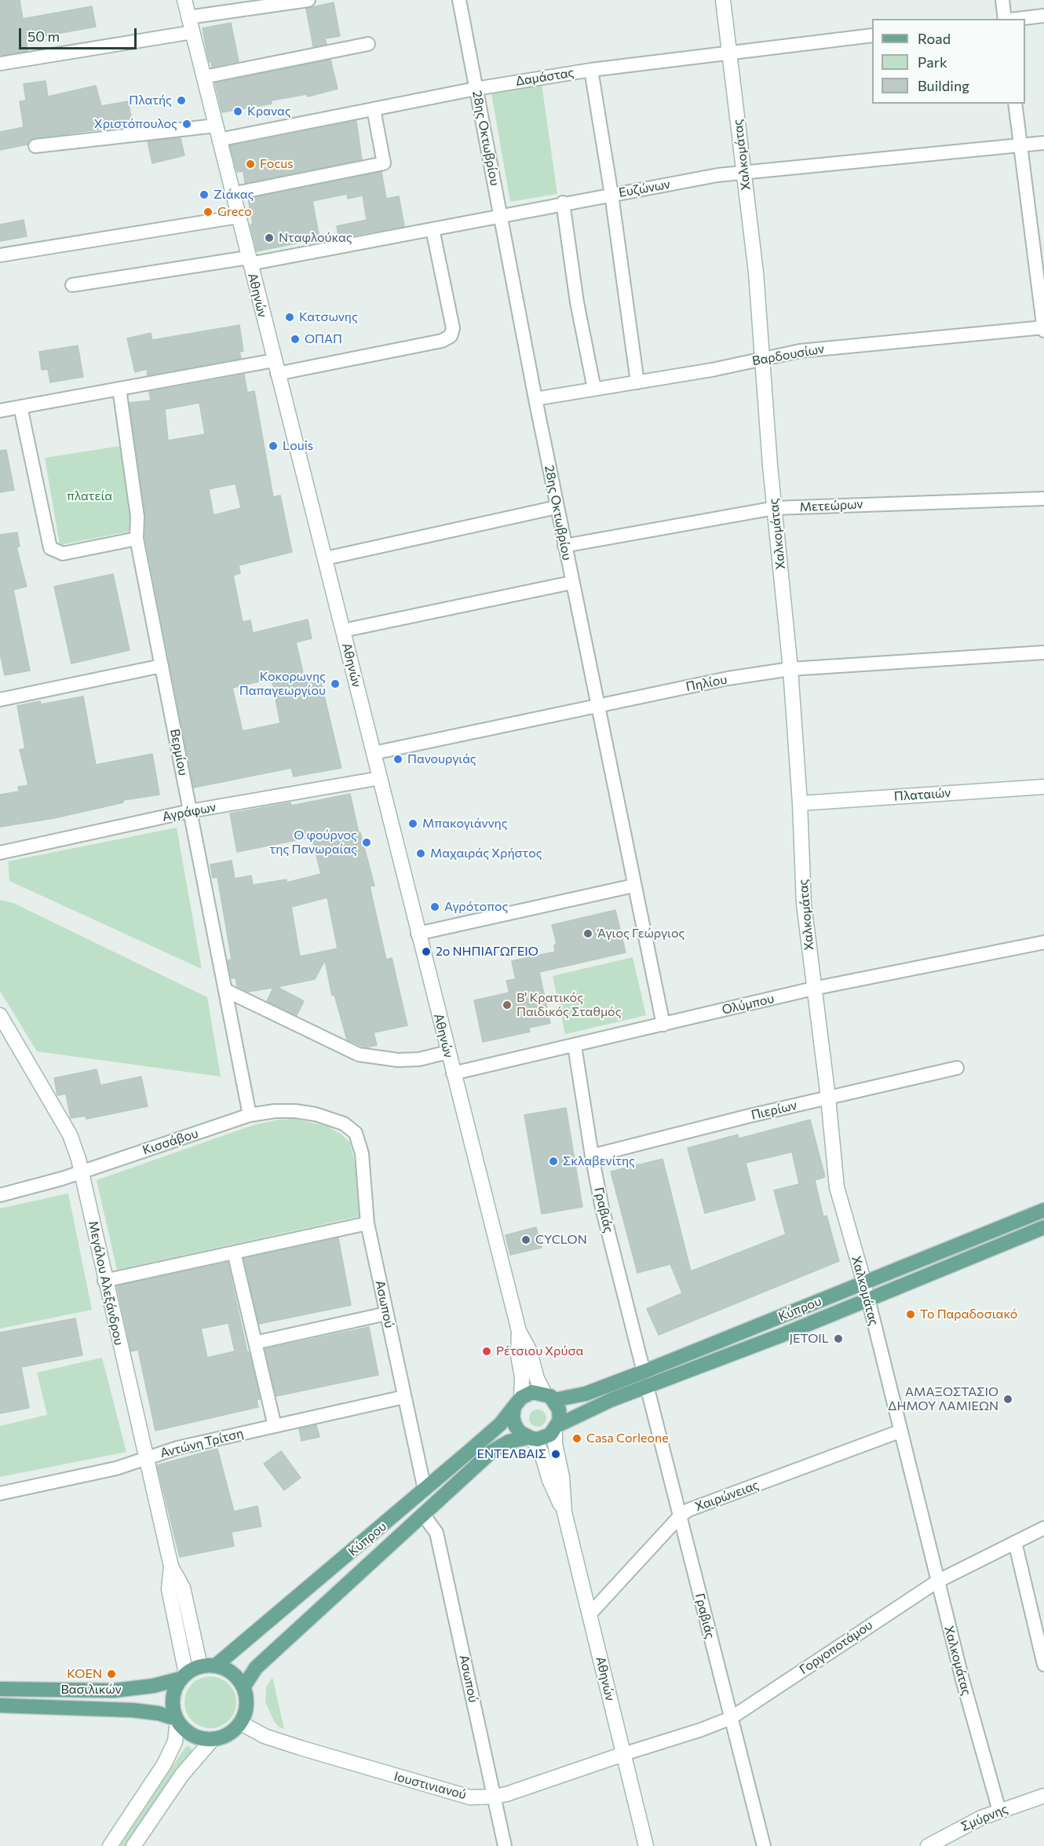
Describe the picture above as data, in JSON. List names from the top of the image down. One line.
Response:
{"streets":{"main road":["Κύπρου","Βασιλικών"],"street":["Δαμάστας","28ης Οκτωβρίου","Χαλκομάτας","Ευζώνων","Αθηνών","Βαρδουσίων","Μετεώρων","Πηλίου","Βερμίου","Πλαταιών","Αγράφων","Ολύμπου","Πιερίων","Κισσάβου","Γραβιάς","Μεγάλου Αλεξάνδρου","Ασωπού","Αντώνη Τρίτση","Χαιρώνειας","Γοργοποτάμου","Ιουστινιανού","Σμύρνης"]},"crossings":[["Δαμάστας","28ης Οκτωβρίου"],["Δαμάστας","Χαλκομάτας"],["Δαμάστας","Αθηνών"],["28ης Οκτωβρίου","Ευζώνων"],["28ης Οκτωβρίου","Βαρδουσίων"],["28ης Οκτωβρίου","Μετεώρων"],["28ης Οκτωβρίου","Πηλίου"],["28ης Οκτωβρίου","Ολύμπου"],["Χαλκομάτας","Ευζώνων"],["Χαλκομάτας","Βαρδουσίων"],["Χαλκομάτας","Μετεώρων"],["Χαλκομάτας","Πηλίου"],["Χαλκομάτας","Πλαταιών"],["Χαλκομάτας","Ολύμπου"],["Χαλκομάτας","Πιερίων"],["Χαλκομάτας","Κύπρου"],["Χαλκομάτας","Χαιρώνειας"],["Χαλκομάτας","Γοργοποτάμου"],["Χαλκομάτας","Σμύρνης"],["Ευζώνων","Αθηνών"],["Αθηνών","Πηλίου"],["Αθηνών","Αγράφων"],["Αθηνών","Ολύμπου"],["Αθηνών","Κύπρου"],["Αθηνών","Χαιρώνειας"],["Αθηνών","Γοργοποτάμου"],["Αθηνών","Ιουστινιανού"],["Βερμίου","Αγράφων"],["Βερμίου","Κισσάβου"],["Ολύμπου","Γραβιάς"],["Πιερίων","Γραβιάς"],["Κισσάβου","Μεγάλου Αλεξάνδρου"],["Κισσάβου","Ασωπού"],["Γραβιάς","Κύπρου"],["Γραβιάς","Χαιρώνειας"],["Γραβιάς","Γοργοποτάμου"],["Μεγάλου Αλεξάνδρου","Κύπρου"],["Μεγάλου Αλεξάνδρου","Αντώνη Τρίτση"],["Μεγάλου Αλεξάνδρου","Βασιλικών"],["Μεγάλου Αλεξάνδρου","Ιουστινιανού"],["Ασωπού","Κύπρου"],["Ασωπού","Αντώνη Τρίτση"],["Ασωπού","Ιουστινιανού"],["Κύπρου","Βασιλικών"],["Κύπρου","Ιουστινιανού"],["Γοργοποτάμου","Ιουστινιανού"],["Βασιλικών","Ιουστινιανού"]],"parks":["πλατεία"],"places":["Πλατής","Κρανας","Χριστόπουλος","Focus","Ζιάκας","Greco","Νταφλούκας","Κατσωνης","ΟΠΑΠ","Louis","Κοκορωνης Παπαγεωργίου","Πανουργιάς","Μπακογιάννης","Ο φούρνος της Πανωραίας","Μαχαιράς Χρήστος","Αγρότοπος","Άγιος Γεώργιος","2ο ΝΗΠΙΑΓΩΓΕΙΟ","B' Κρατικός Παιδικός Σταθμός","Σκλαβενίτης","CYCLON","Το Παραδοσιακό","JETOIL","Ρέτσιου Χρύσα","ΑΜΑΞΟΣΤΑΣΙΟ ΔΗΜΟΥ ΛΑΜΙΕΩΝ","Casa Corleone","ΕΝΤΕΛΒΑΙΣ","KOEN"],"legend":["Road","Park","Building"],"scale_bar":"50 m"}
